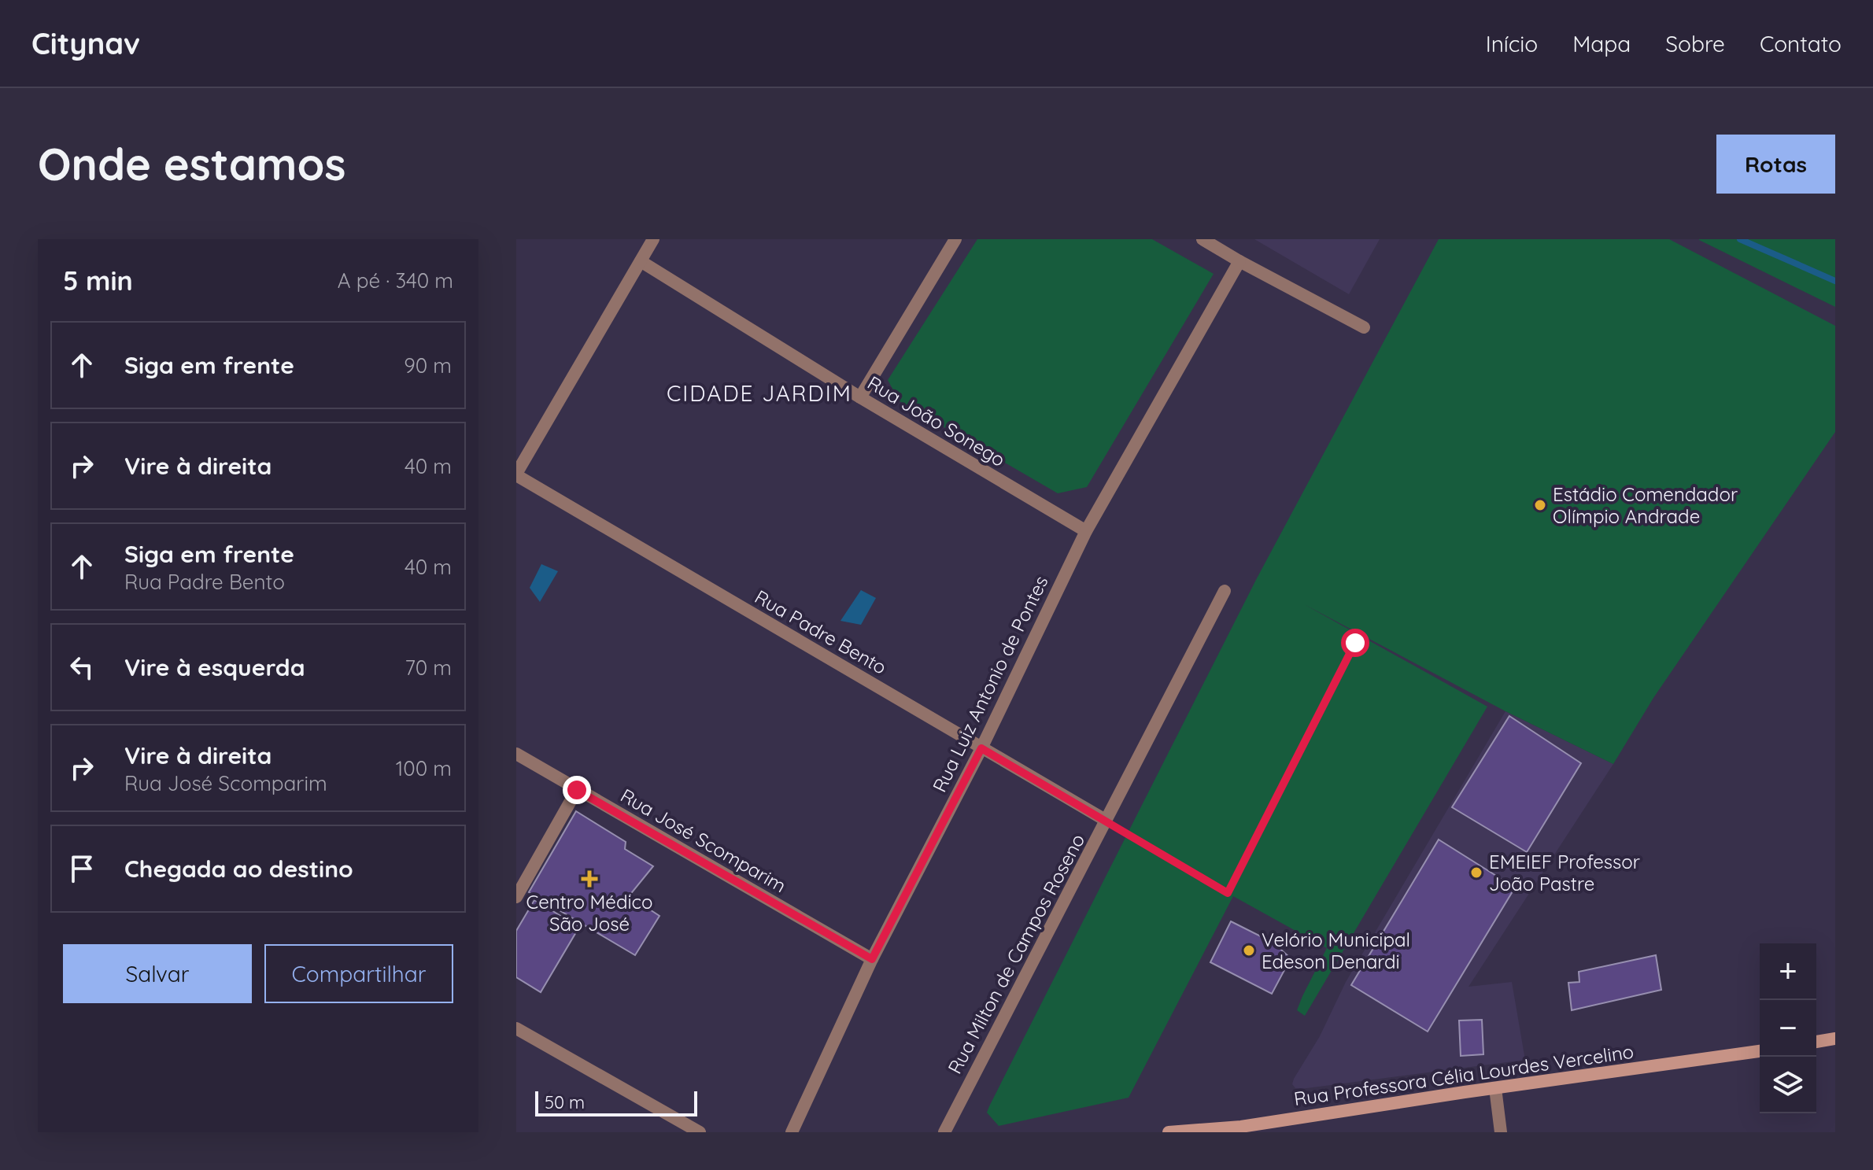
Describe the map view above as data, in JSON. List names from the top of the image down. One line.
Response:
{"streets":{"main road":["Rua Professora Célia Lourdes Vercelino"],"street":["Rua João Sonego","Rua Padre Bento","Rua Luiz Antonio de Pontes","Rua José Scomparim","Rua Milton de Campos Roseno"]},"crossings":[["Rua João Sonego","Rua Luiz Antonio de Pontes"],["Rua Padre Bento","Rua Luiz Antonio de Pontes"],["Rua Padre Bento","Rua Milton de Campos Roseno"],["Rua Luiz Antonio de Pontes","Rua José Scomparim"]],"districts":["CIDADE JARDIM"],"places":{"other":["Estádio Comendador Olímpio Andrade","EMEIEF Professor João Pastre","Velório Municipal Edeson Denardi"],"health":["Centro Médico São José"]},"scale_bar":"50 m","page":{"header":"Citynav","nav":["Início","Mapa","Sobre","Contato"],"buttons":["Rotas",["Salvar","Compartilhar"]],"title":"Onde estamos","heading":["5 min","A pé · 340 m"],"list":[["Siga em frente","90 m"],["Vire à direita","40 m"],["Siga em frente","Rua Padre Bento","40 m"],["Vire à esquerda","70 m"],["Vire à direita","Rua José Scomparim","100 m"],"Chegada ao destino"],"map_buttons":["+","−"],"scale":"50 m"}}
